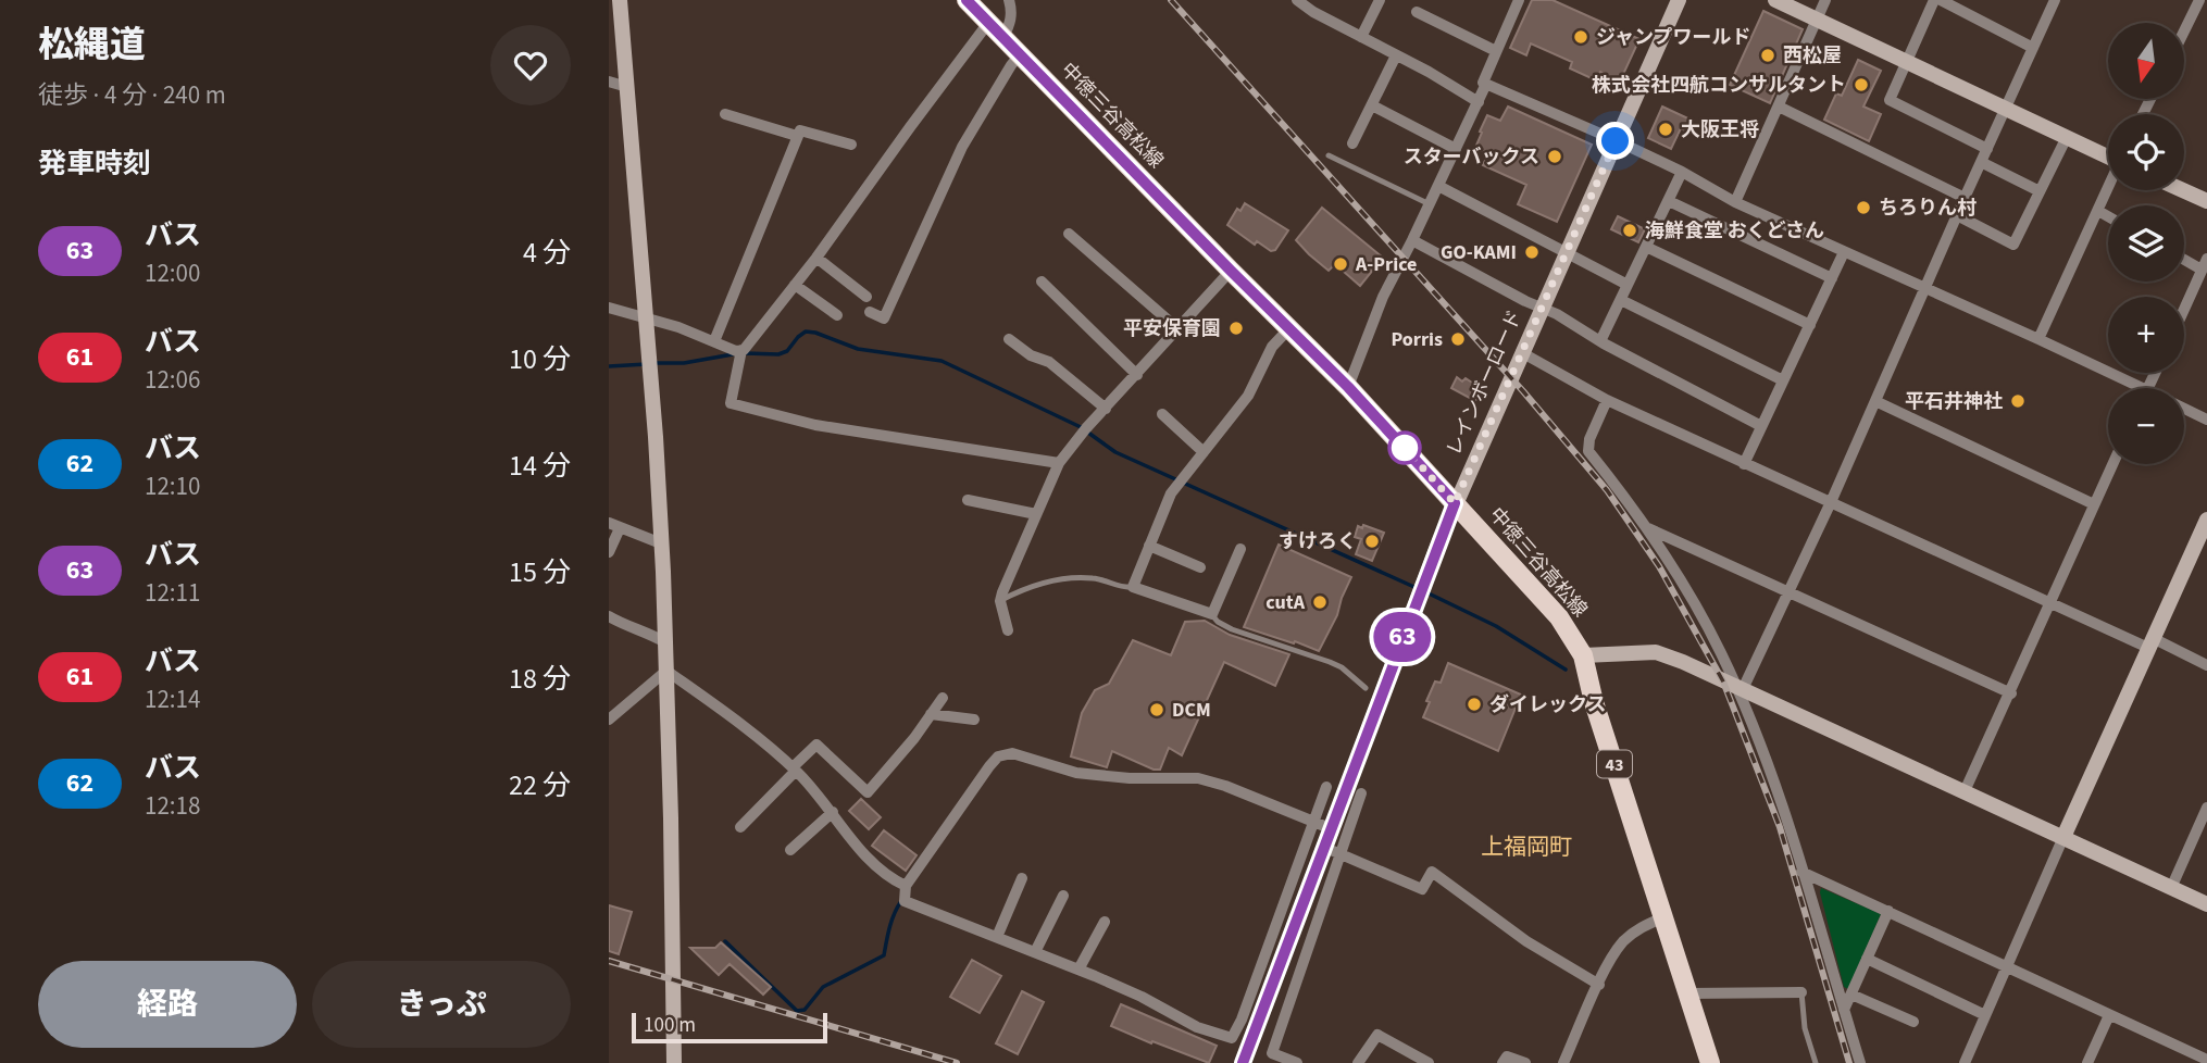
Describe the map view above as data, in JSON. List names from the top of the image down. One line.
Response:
{"streets":{"main road":["中徳三谷高松線","43"],"street":["レインボーロード"]},"crossings":[["中徳三谷高松線","レインボーロード"]],"districts":["上福岡町"],"places":["ジャンプワールド","西松屋","株式会社四航コンサルタント","大阪王将","スターバックス","ちろりん村","海鮮食堂 おくどさん","GO-KAMI","A-Price","平安保育園","Porris","平石井神社","すけろく","cutA","ダイレックス","DCM"],"lines":["bus line 63"],"scale_bar":"100 m","north":"bottom","page":{"heading":[["松縄道","徒歩 · 4 分 · 240 m"],"発車時刻"],"on_map":"63","map_buttons":["+","−"],"list":[{"mark":"63","name":"バス","note":"12:00","value":"4 分"},{"mark":"61","name":"バス","note":"12:06","value":"10 分"},{"mark":"62","name":"バス","note":"12:10","value":"14 分"},{"mark":"63","name":"バス","note":"12:11","value":"15 分"},{"mark":"61","name":"バス","note":"12:14","value":"18 分"},{"mark":"62","name":"バス","note":"12:18","value":"22 分"}],"buttons":["経路","きっぷ"],"scale":"100 m"}}
